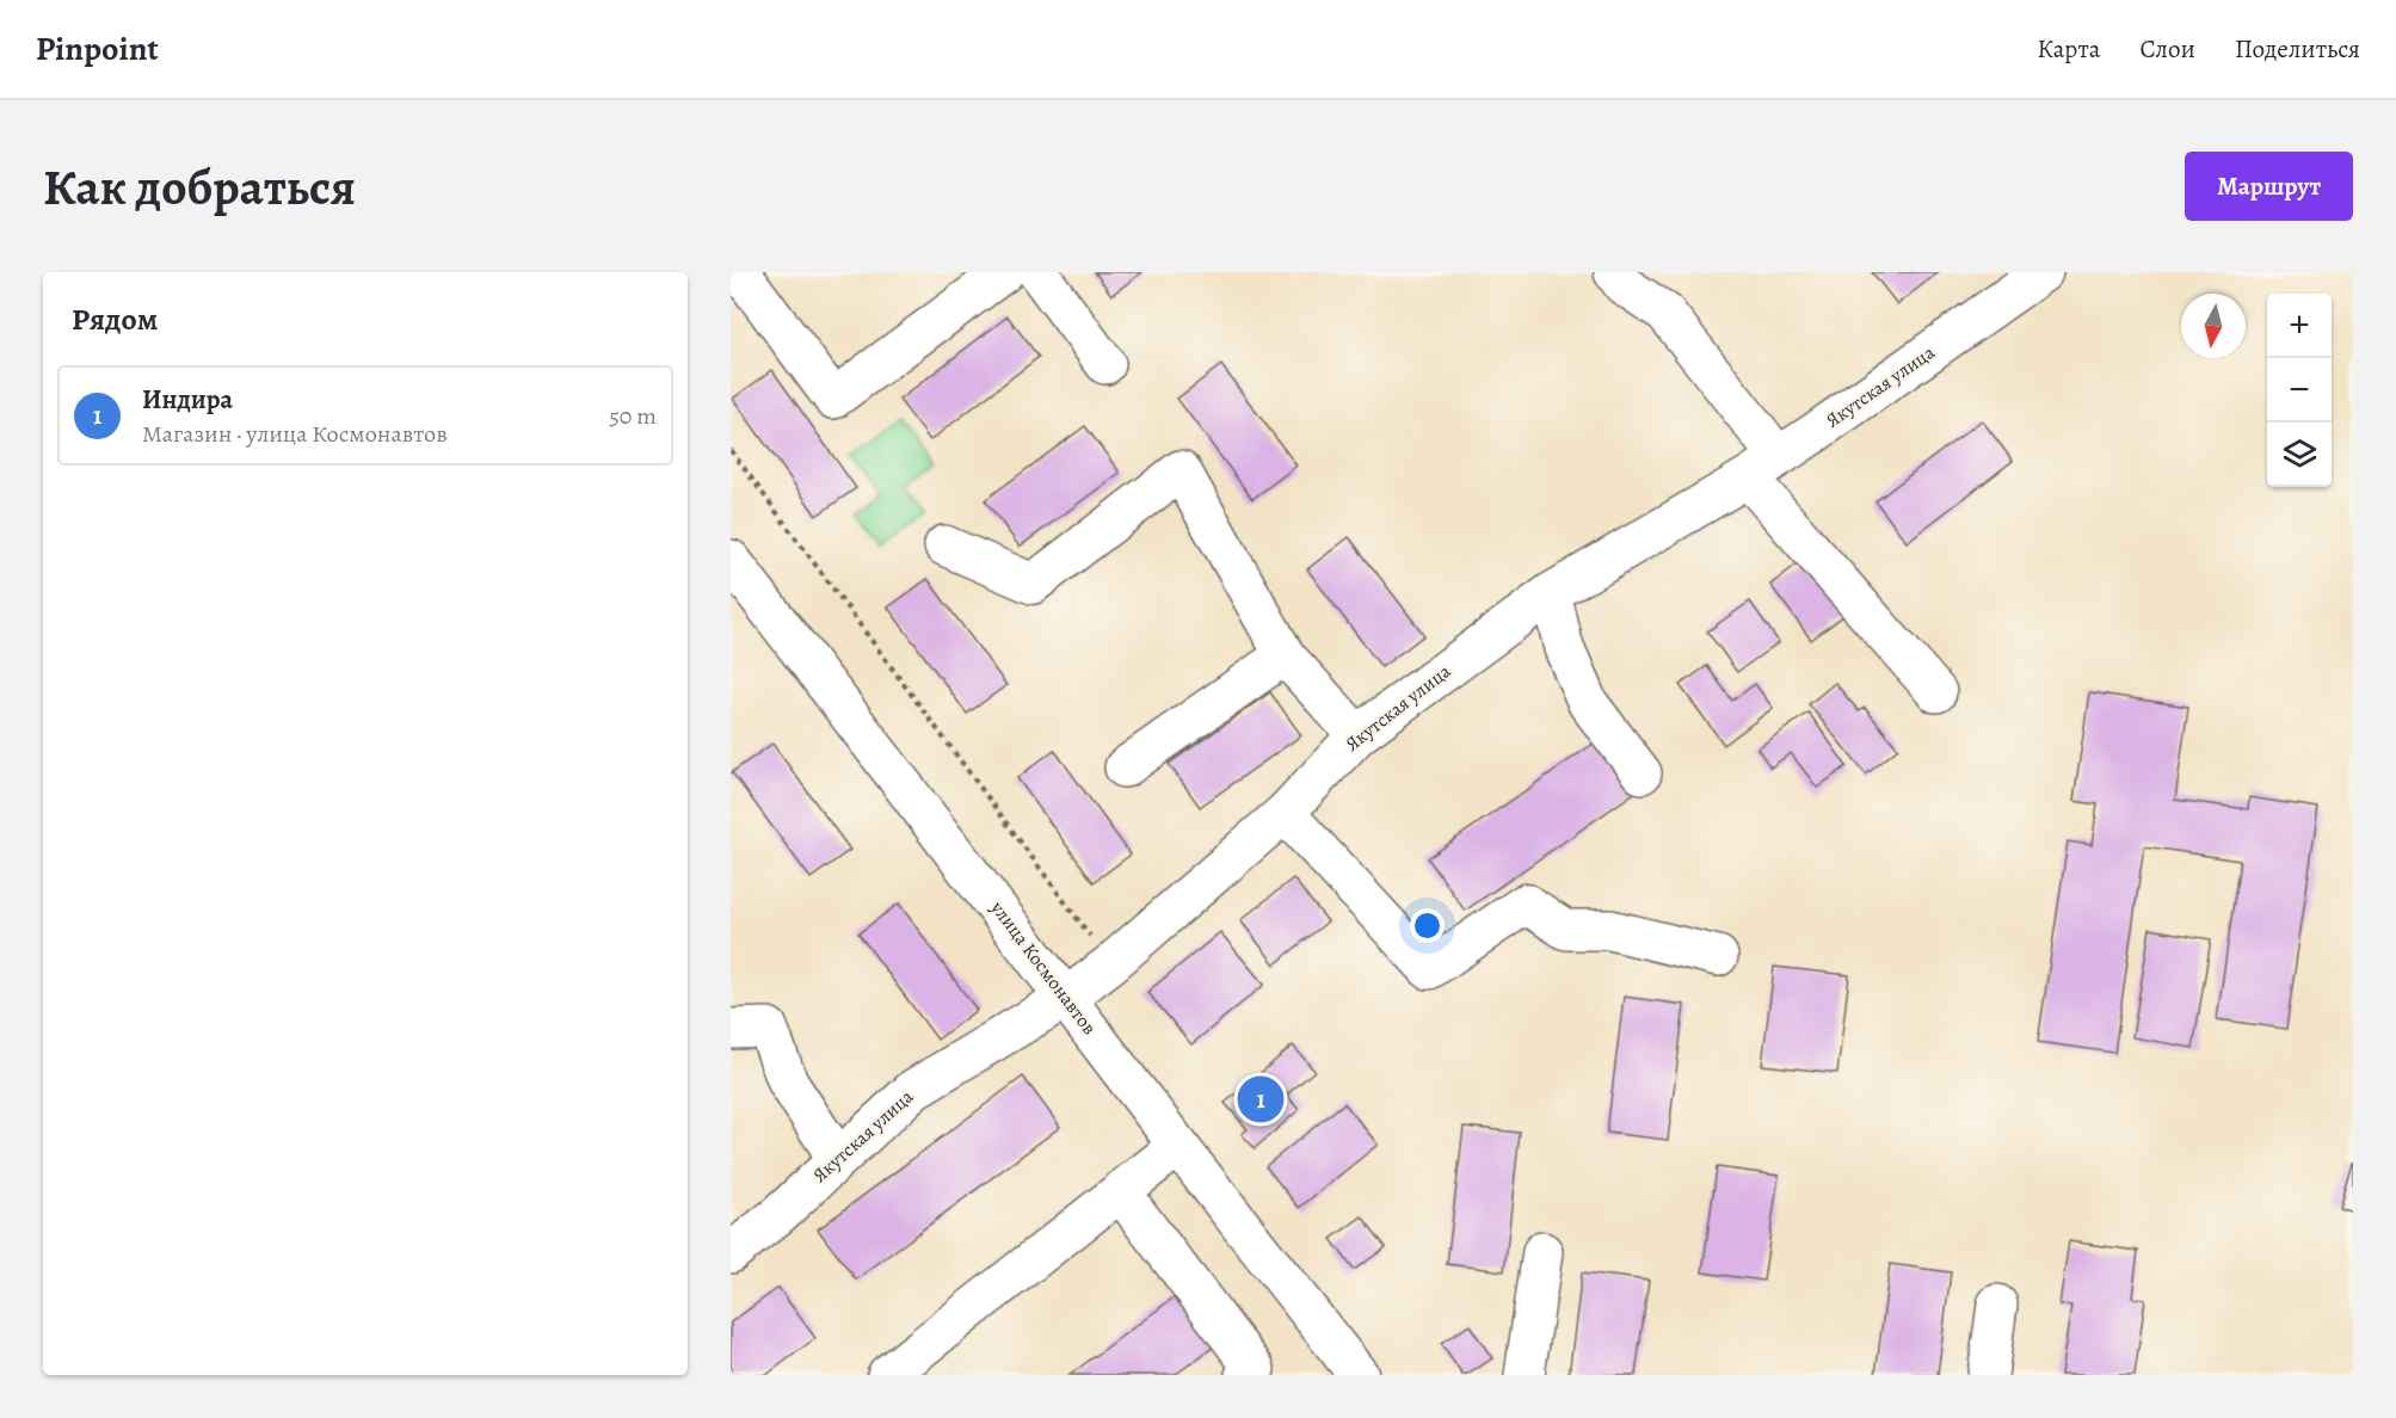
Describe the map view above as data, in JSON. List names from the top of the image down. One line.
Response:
{"streets":{"street":["Якутская улица","улица Космонавтов"]},"crossings":[["Якутская улица","улица Космонавтов"]],"north":"bottom","page":{"header":"Pinpoint","nav":["Карта","Слои","Поделиться"],"buttons":"Маршрут","title":"Как добраться","heading":"Рядом","map_buttons":["+","−"],"list":[{"mark":"1","name":"Индира","note":"Магазин · улица Космонавтов","value":"50 m"}],"pins":"1"}}
